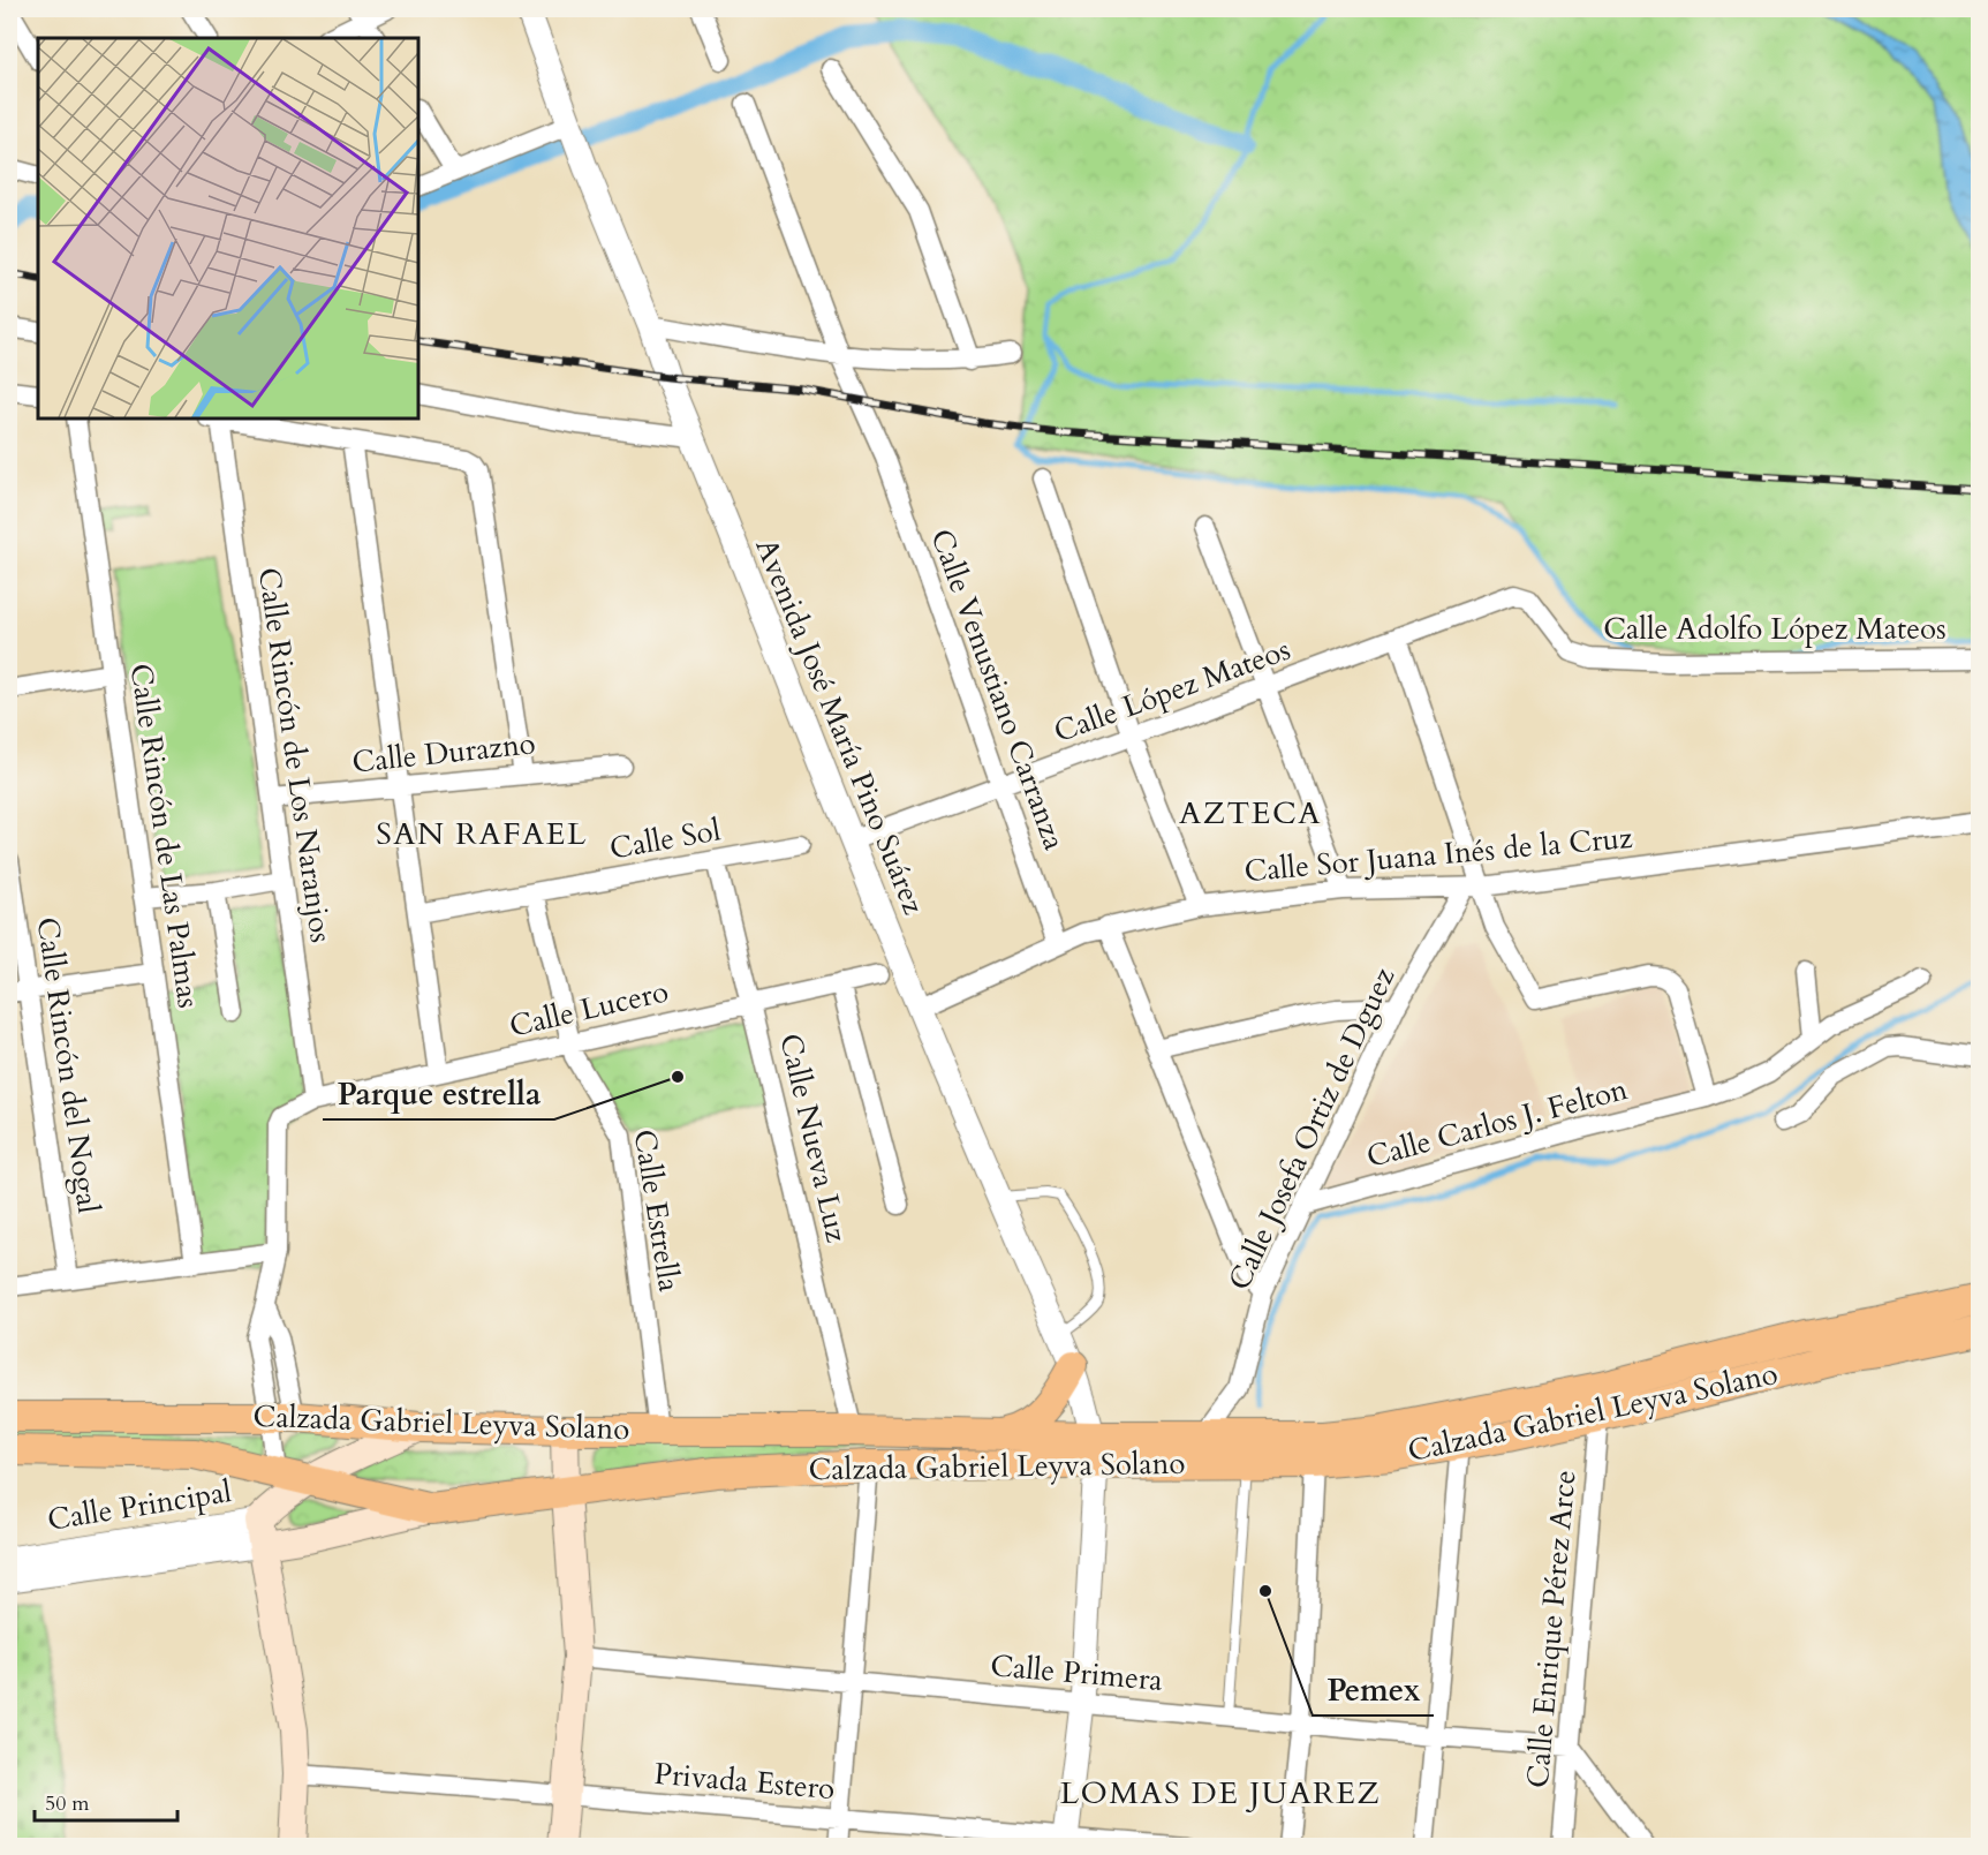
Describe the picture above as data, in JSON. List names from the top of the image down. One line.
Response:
{"streets":{"main road":["Calzada Gabriel Leyva Solano","Calle Principal"],"street":["Calle Adolfo López Mateos","Calle Venustiano Carranza","Calle López Mateos","Avenida José María Pino Suárez","Calle Durazno","Calle Rincón de Los Naranjos","Calle Rincón de Las Palmas","Calle Sol","Calle Sor Juana Inés de la Cruz","Calle Lucero","Calle Rincón del Nogal","Calle Carlos J. Felton","Calle Josefa Ortiz de Dguez","Calle Nueva Luz","Calle Estrella","Calle Enrique Pérez Arce","Calle Primera","Privada Estero"]},"crossings":[["Calle Adolfo López Mateos","Calle López Mateos"],["Calle Venustiano Carranza","Calle López Mateos"],["Calle Venustiano Carranza","Calle Sor Juana Inés de la Cruz"],["Calle López Mateos","Avenida José María Pino Suárez"],["Avenida José María Pino Suárez","Calle Sor Juana Inés de la Cruz"],["Avenida José María Pino Suárez","Calzada Gabriel Leyva Solano"],["Avenida José María Pino Suárez","Calle Primera"],["Avenida José María Pino Suárez","Privada Estero"],["Calle Durazno","Calle Rincón de Los Naranjos"],["Calle Rincón de Los Naranjos","Calle Lucero"],["Calle Sol","Calle Nueva Luz"],["Calle Sol","Calle Estrella"],["Calle Sor Juana Inés de la Cruz","Calle Josefa Ortiz de Dguez"],["Calle Lucero","Calle Nueva Luz"],["Calle Lucero","Calle Estrella"],["Calle Carlos J. Felton","Calle Josefa Ortiz de Dguez"],["Calle Josefa Ortiz de Dguez","Calzada Gabriel Leyva Solano"],["Calle Nueva Luz","Calzada Gabriel Leyva Solano"],["Calle Estrella","Calzada Gabriel Leyva Solano"],["Calzada Gabriel Leyva Solano","Calle Principal"],["Calzada Gabriel Leyva Solano","Calle Enrique Pérez Arce"],["Calle Enrique Pérez Arce","Calle Primera"]],"districts":["AZTECA","SAN RAFAEL","LOMAS DE JUAREZ"],"places":["Parque estrella","Pemex"],"scale_bar":"50 m"}
